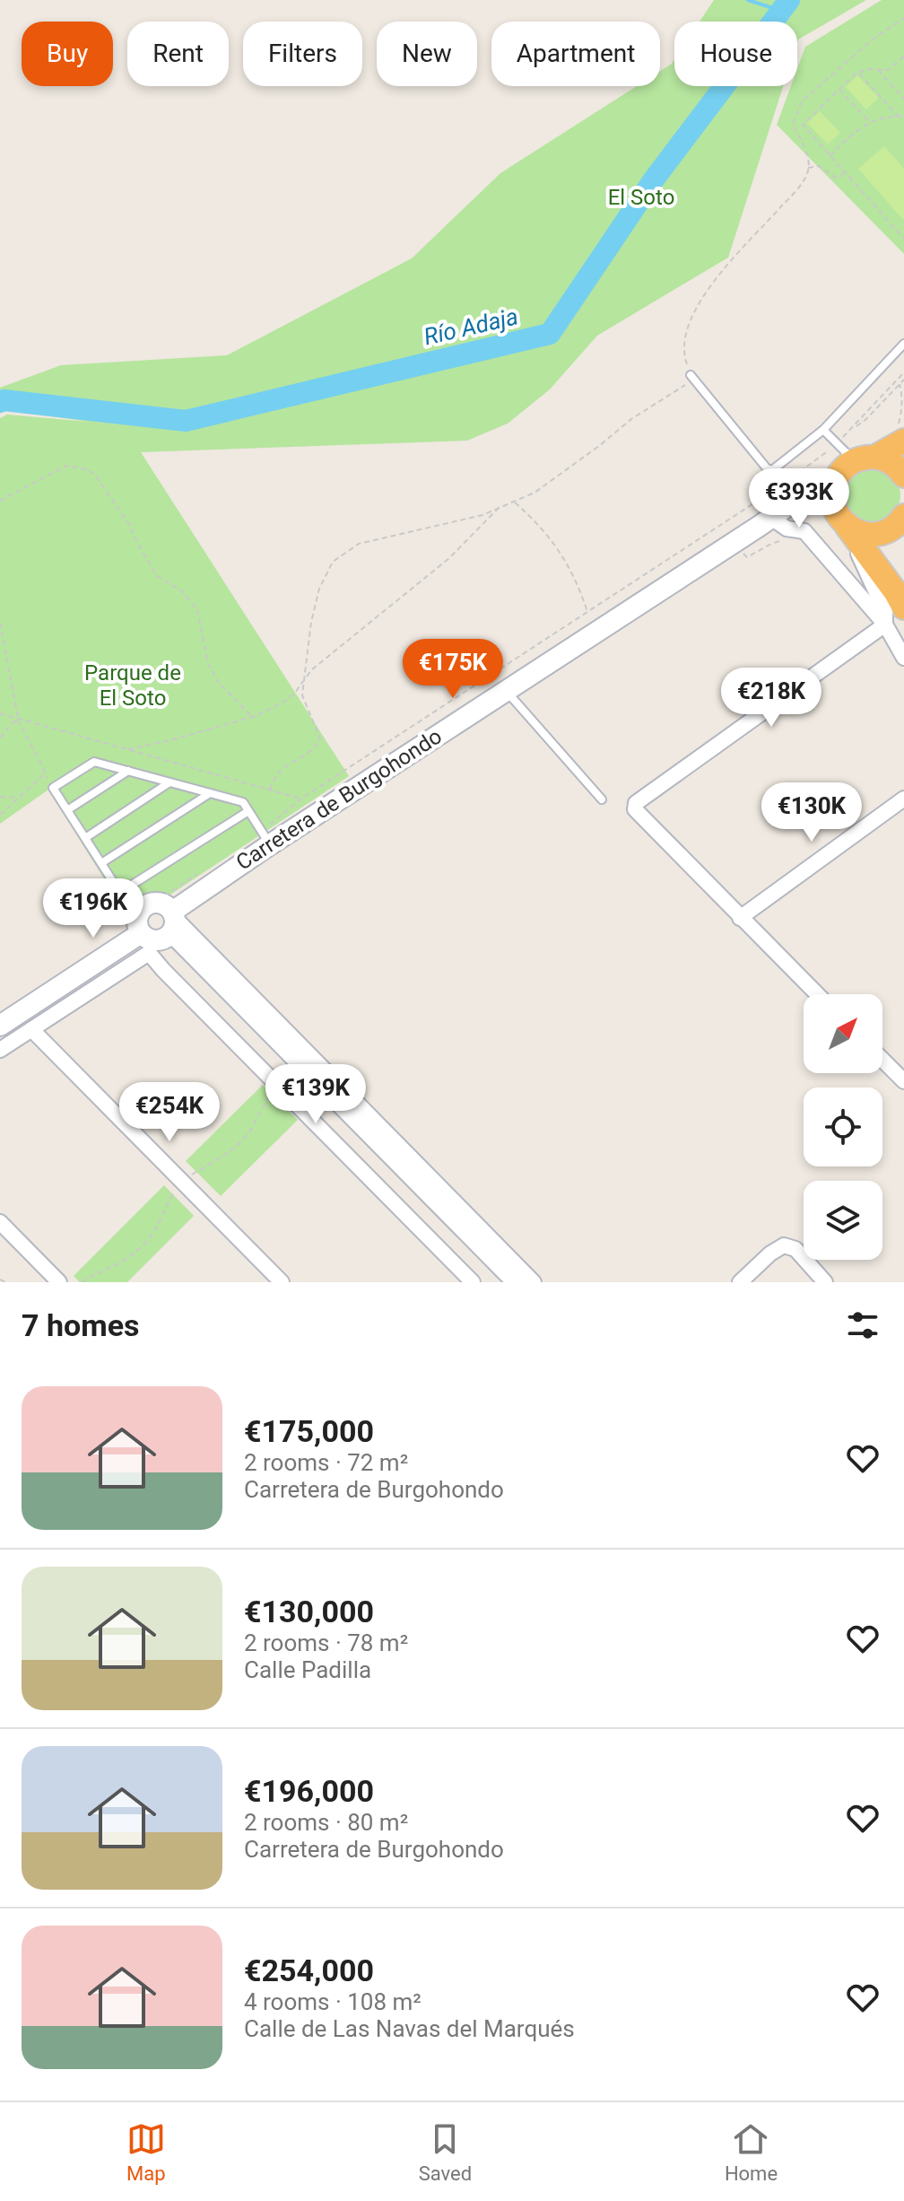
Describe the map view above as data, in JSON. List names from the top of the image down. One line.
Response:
{"streets":{"highway":["Carretera de Burgohondo"]},"water":["Río Adaja"],"parks":["El Soto","Parque de El Soto"],"north":"top right","page":{"chip":["Buy","Rent","Filters","New","Apartment","House"],"price":["€393K","€175K","€218K","€130K","€196K","€139K","€254K"],"heading":"7 homes","list":[{"name":"€175,000","note":"2 rooms · 72 m² · Carretera de Burgohondo"},{"name":"€130,000","note":"2 rooms · 78 m² · Calle Padilla"},{"name":"€196,000","note":"2 rooms · 80 m² · Carretera de Burgohondo"},{"name":"€254,000","note":"4 rooms · 108 m² · Calle de Las Navas del Marqués"}],"tabs":["Map","Saved","Home"]}}
